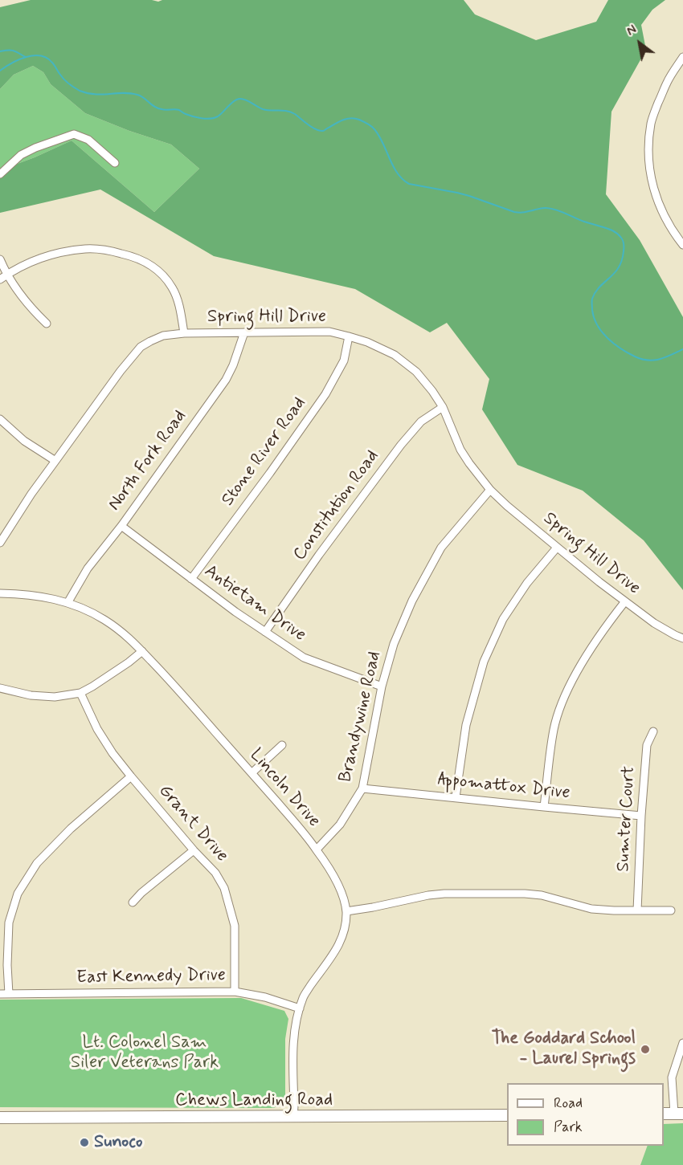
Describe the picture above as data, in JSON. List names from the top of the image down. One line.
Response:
{"streets":{"main road":["Chews Landing Road"],"street":["Spring Hill Drive","Stone River Road","North Fork Road","Constitution Road","Antietam Drive","Brandywine Road","Appomattox Drive","Lincoln Drive","Sumter Court","Grant Drive","East Kennedy Drive"]},"crossings":[["Spring Hill Drive","Stone River Road"],["Spring Hill Drive","North Fork Road"],["Spring Hill Drive","Constitution Road"],["Spring Hill Drive","Brandywine Road"],["Stone River Road","Antietam Drive"],["North Fork Road","Antietam Drive"],["North Fork Road","Lincoln Drive"],["Constitution Road","Antietam Drive"],["Antietam Drive","Brandywine Road"],["Brandywine Road","Appomattox Drive"],["Brandywine Road","Lincoln Drive"],["Appomattox Drive","Sumter Court"],["Lincoln Drive","East Kennedy Drive"],["Lincoln Drive","Chews Landing Road"],["Grant Drive","East Kennedy Drive"]],"parks":["Lt. Colonel Sam Siler Veterans Park"],"places":["The Goddard School - Laurel Springs","Sunoco"],"legend":["Road","Park"],"north":"top left"}
